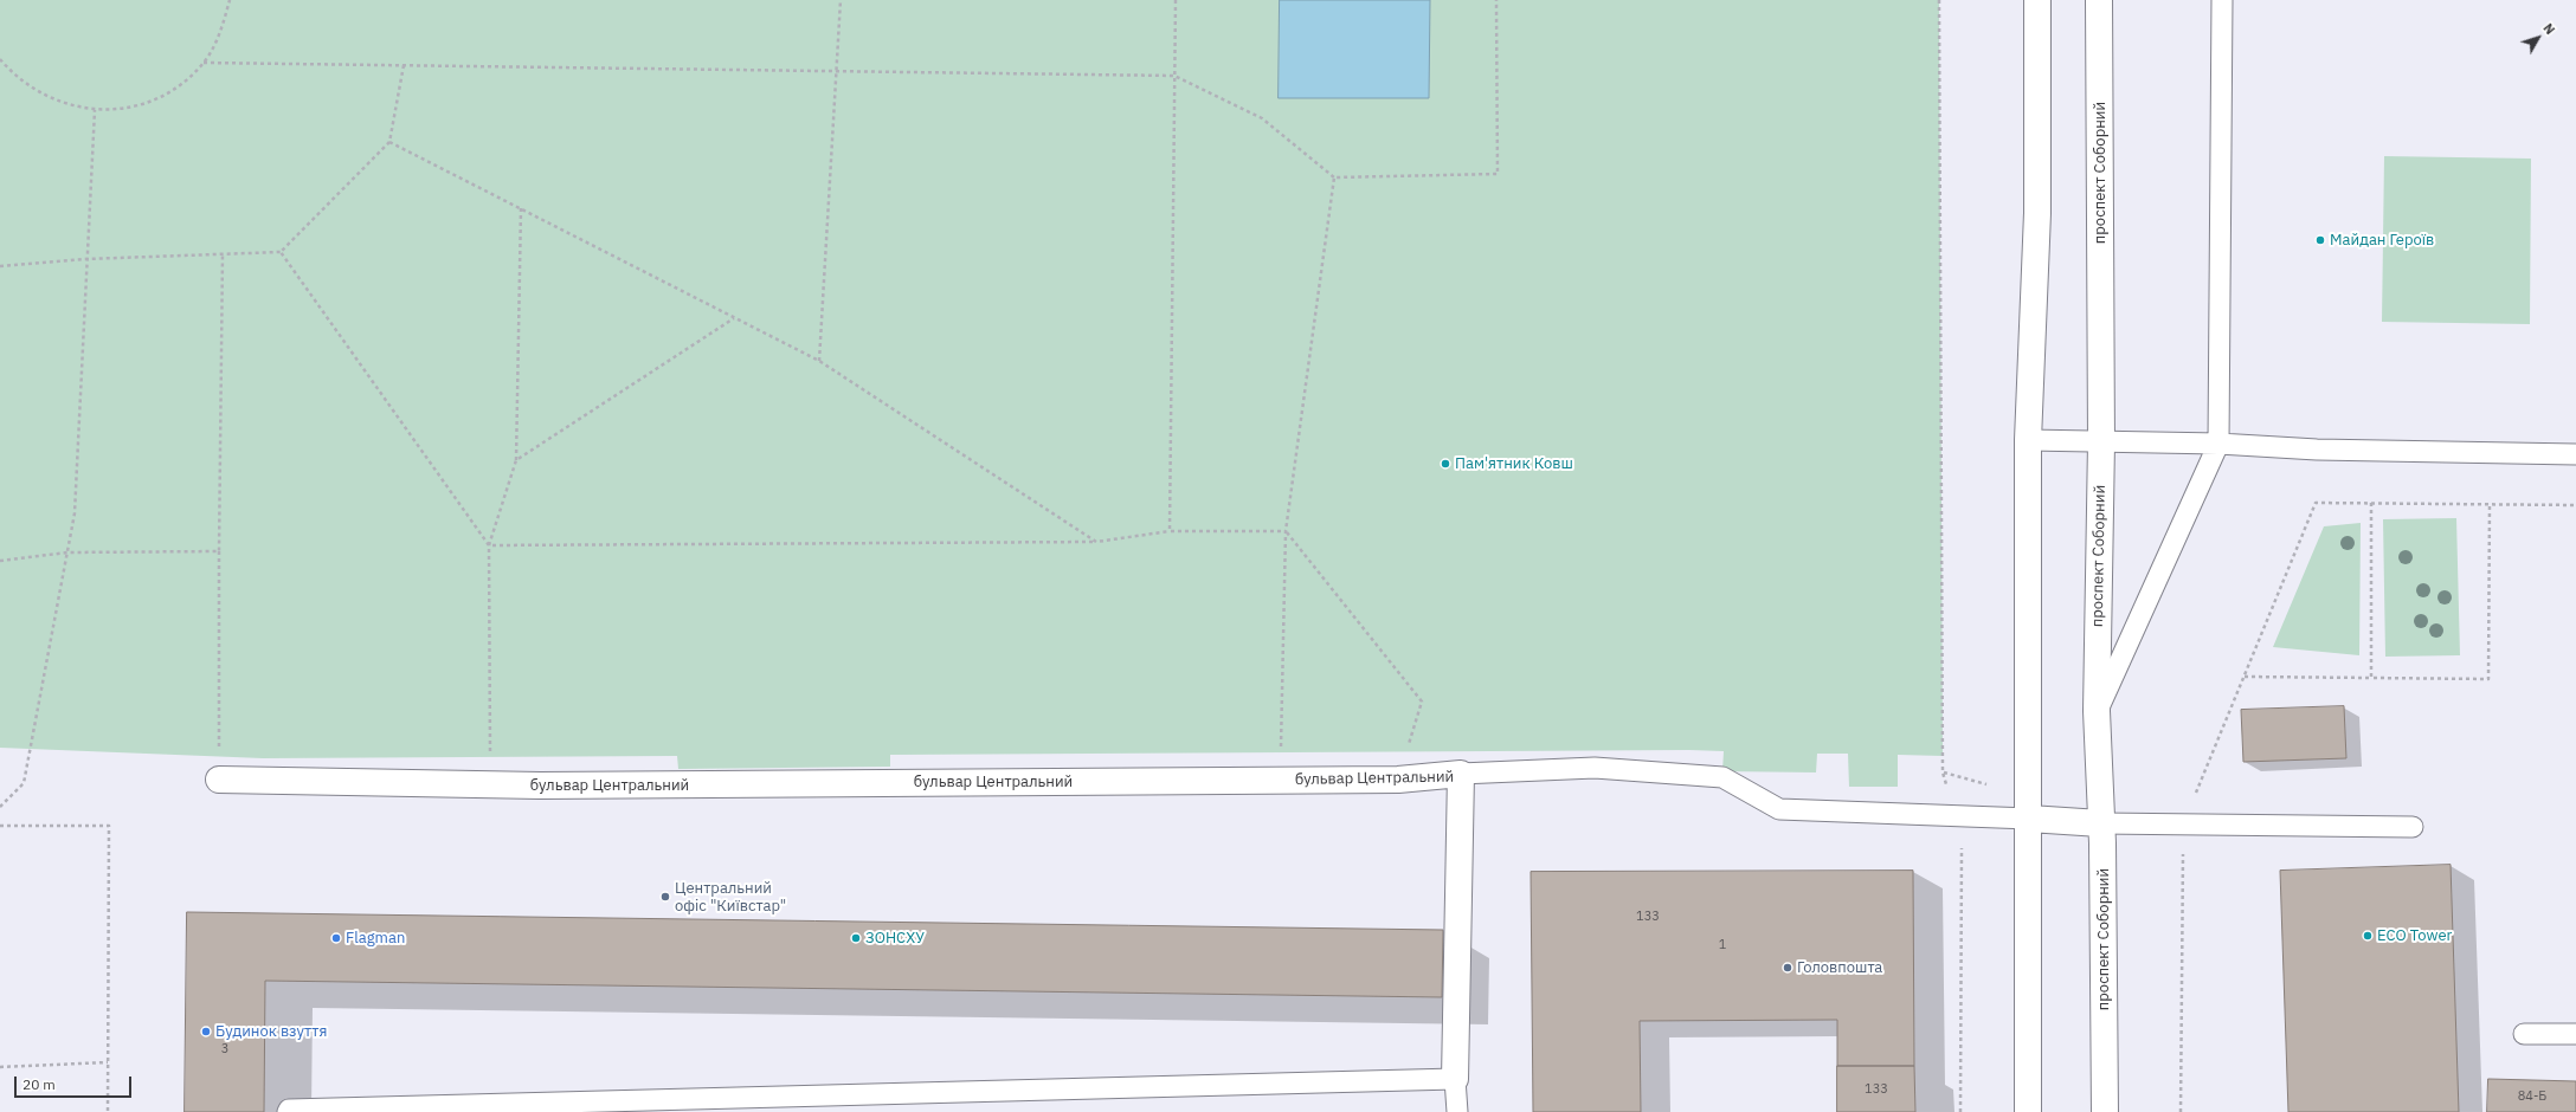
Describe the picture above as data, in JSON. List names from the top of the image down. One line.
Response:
{"streets":{"main road":["проспект Соборний","бульвар Центральний"]},"places":["Майдан Героїв","Пам'ятник Ковш","Центральний офіс \"Київстар\"","ECO Tower","Flagman","ЗОНСХУ","Головпошта","Будинок взуття"],"house_numbers":["133","1","3","133","84-Б"],"scale_bar":"20 m","north":"top right"}
